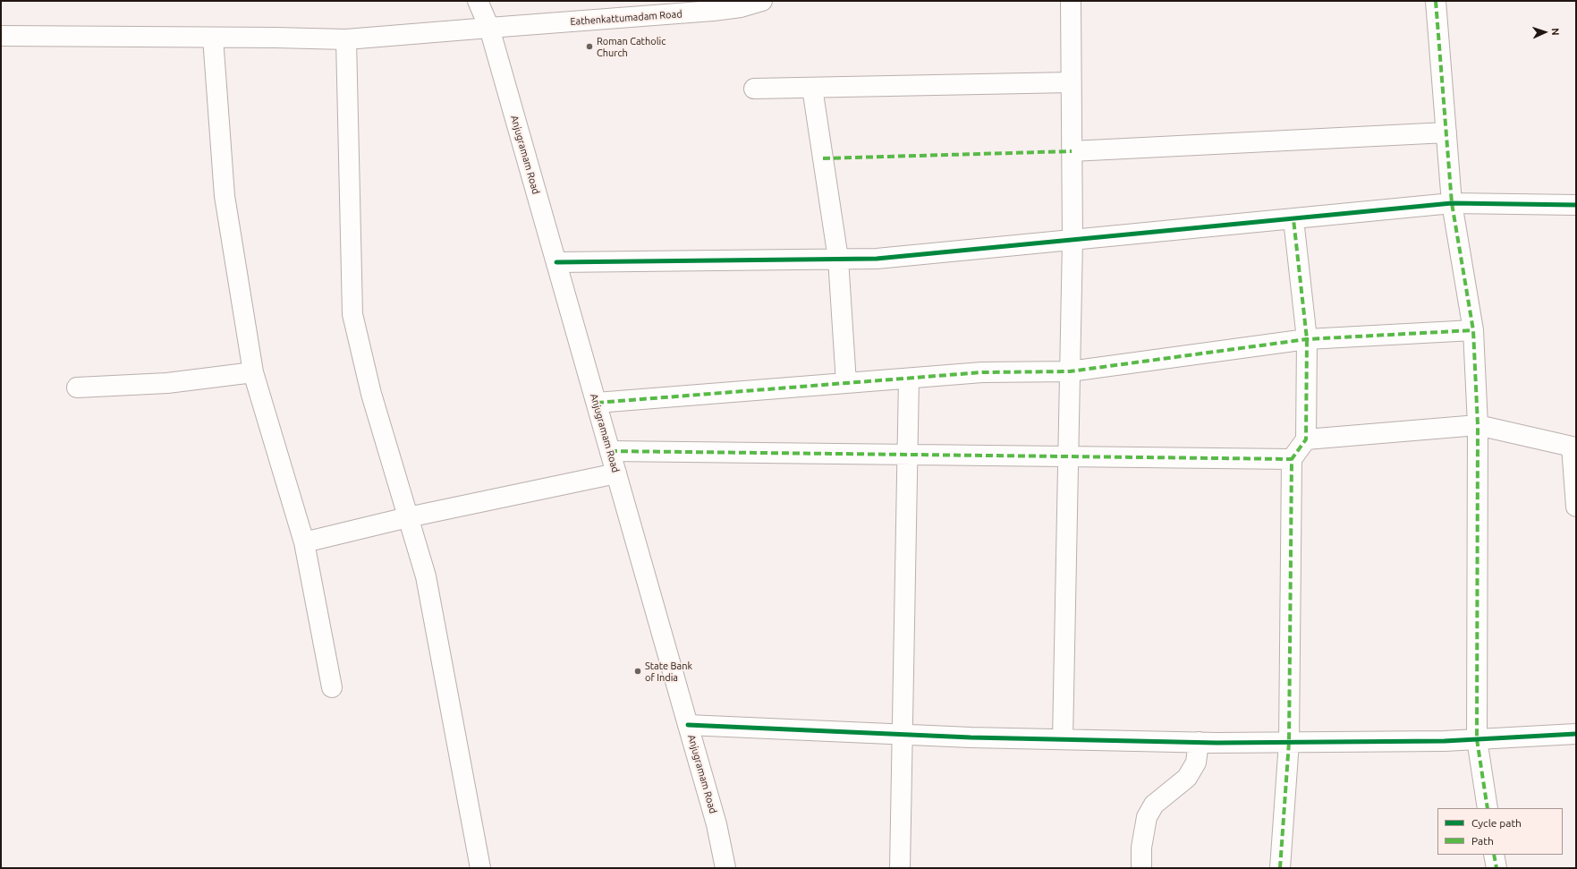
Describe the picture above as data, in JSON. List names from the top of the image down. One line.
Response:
{"streets":{"street":["Eathenkattumadam Road","Anjugramam Road"]},"crossings":[["Eathenkattumadam Road","Anjugramam Road"]],"places":["Roman Catholic Church","State Bank of India"],"legend":["Cycle path","Path"],"north":"right"}
